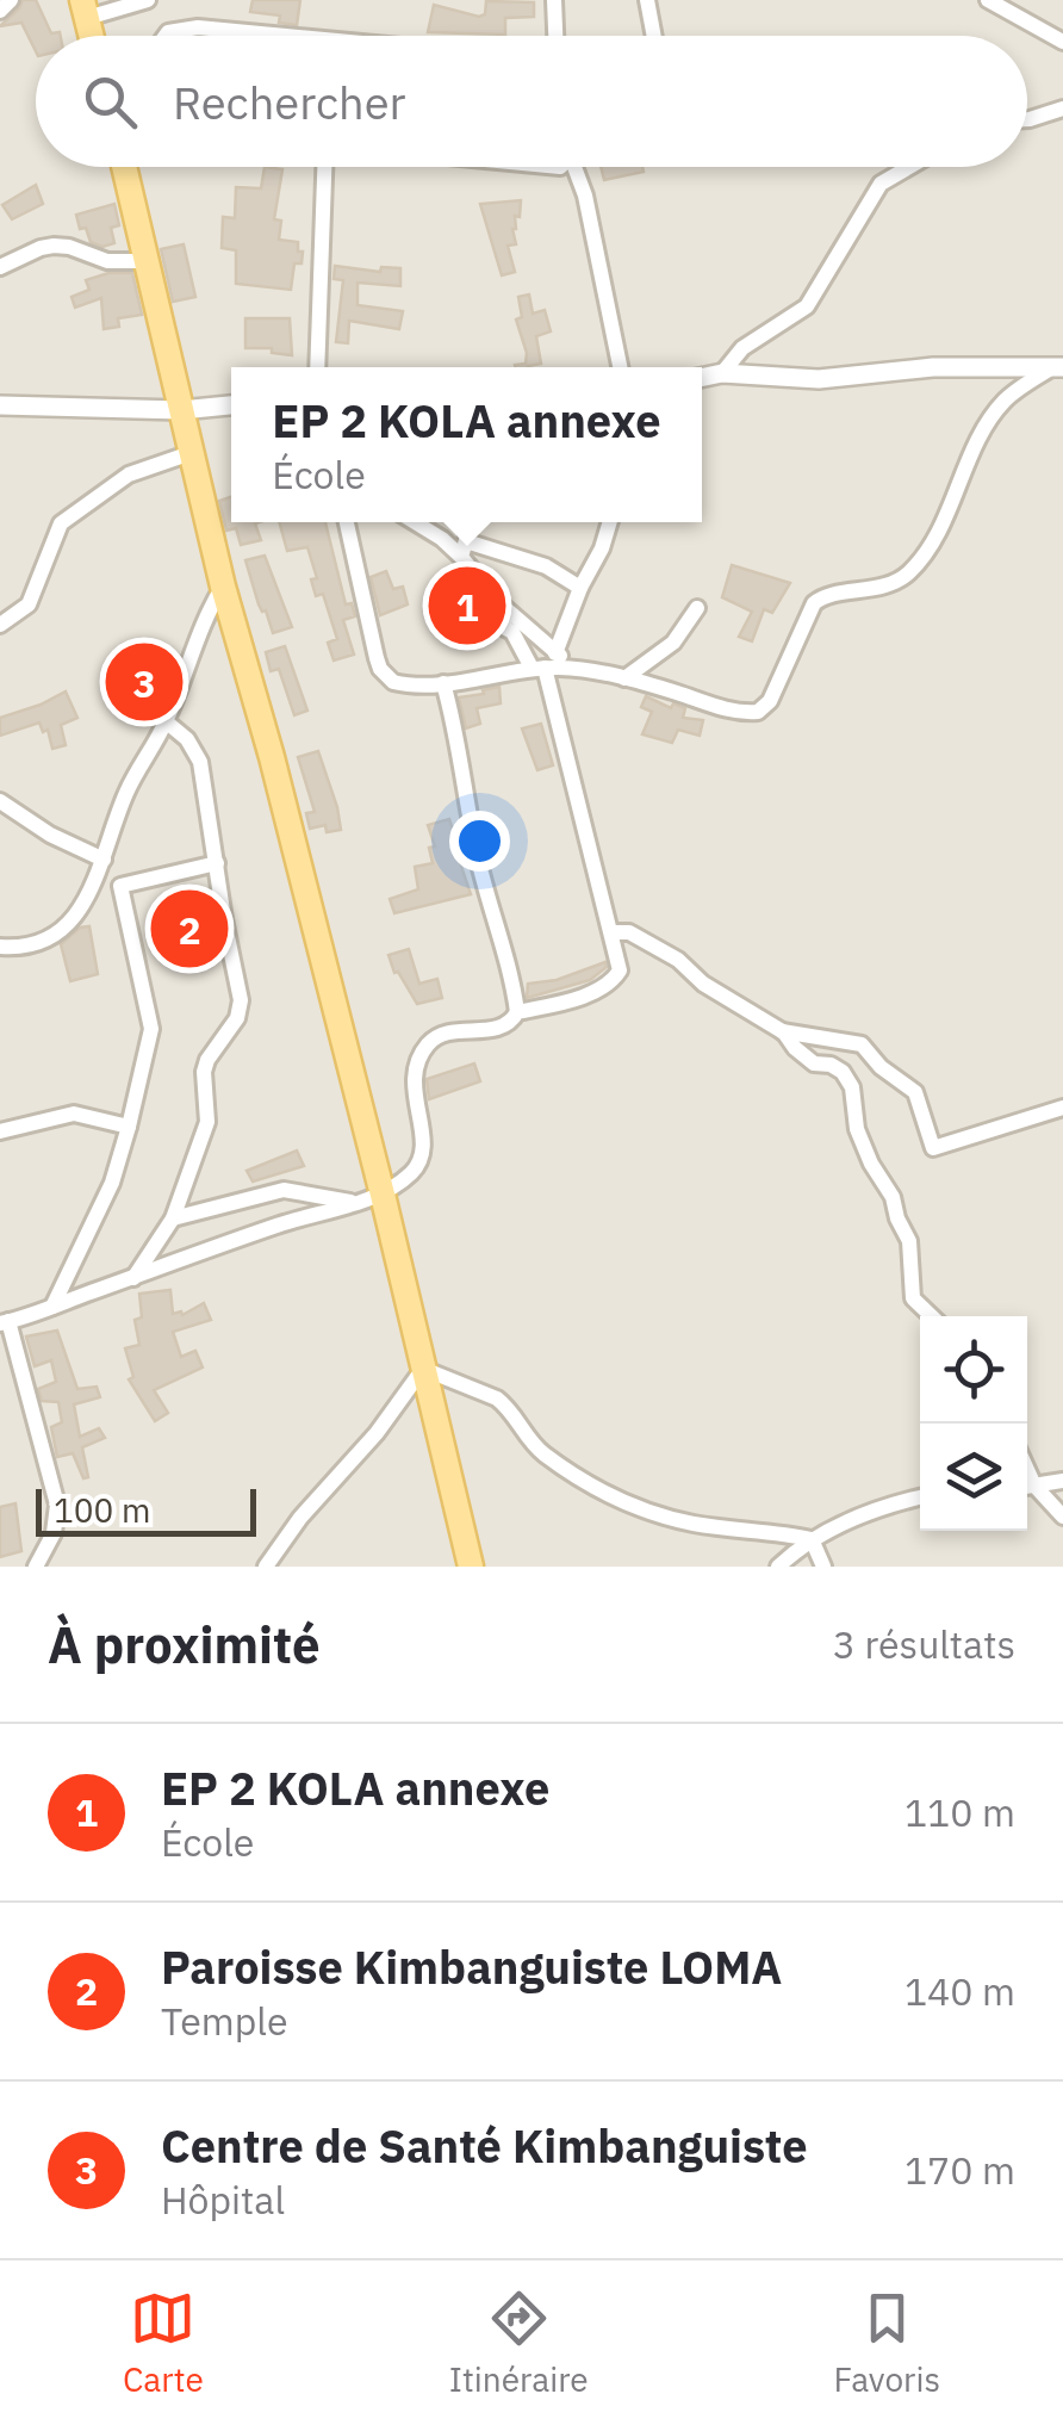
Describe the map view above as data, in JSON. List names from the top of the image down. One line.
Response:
{"scale_bar":"100 m","page":{"search":"Rechercher","popup":["EP 2 KOLA annexe","École"],"pins":["1","3","2"],"scale":"100 m","heading":["À proximité","3 résultats"],"list":[{"mark":"1","name":"EP 2 KOLA annexe","note":"École","value":"110 m"},{"mark":"2","name":"Paroisse Kimbanguiste LOMA","note":"Temple","value":"140 m"},{"mark":"3","name":"Centre de Santé Kimbanguiste","note":"Hôpital","value":"170 m"}],"nav":["Carte","Itinéraire","Favoris"]}}
